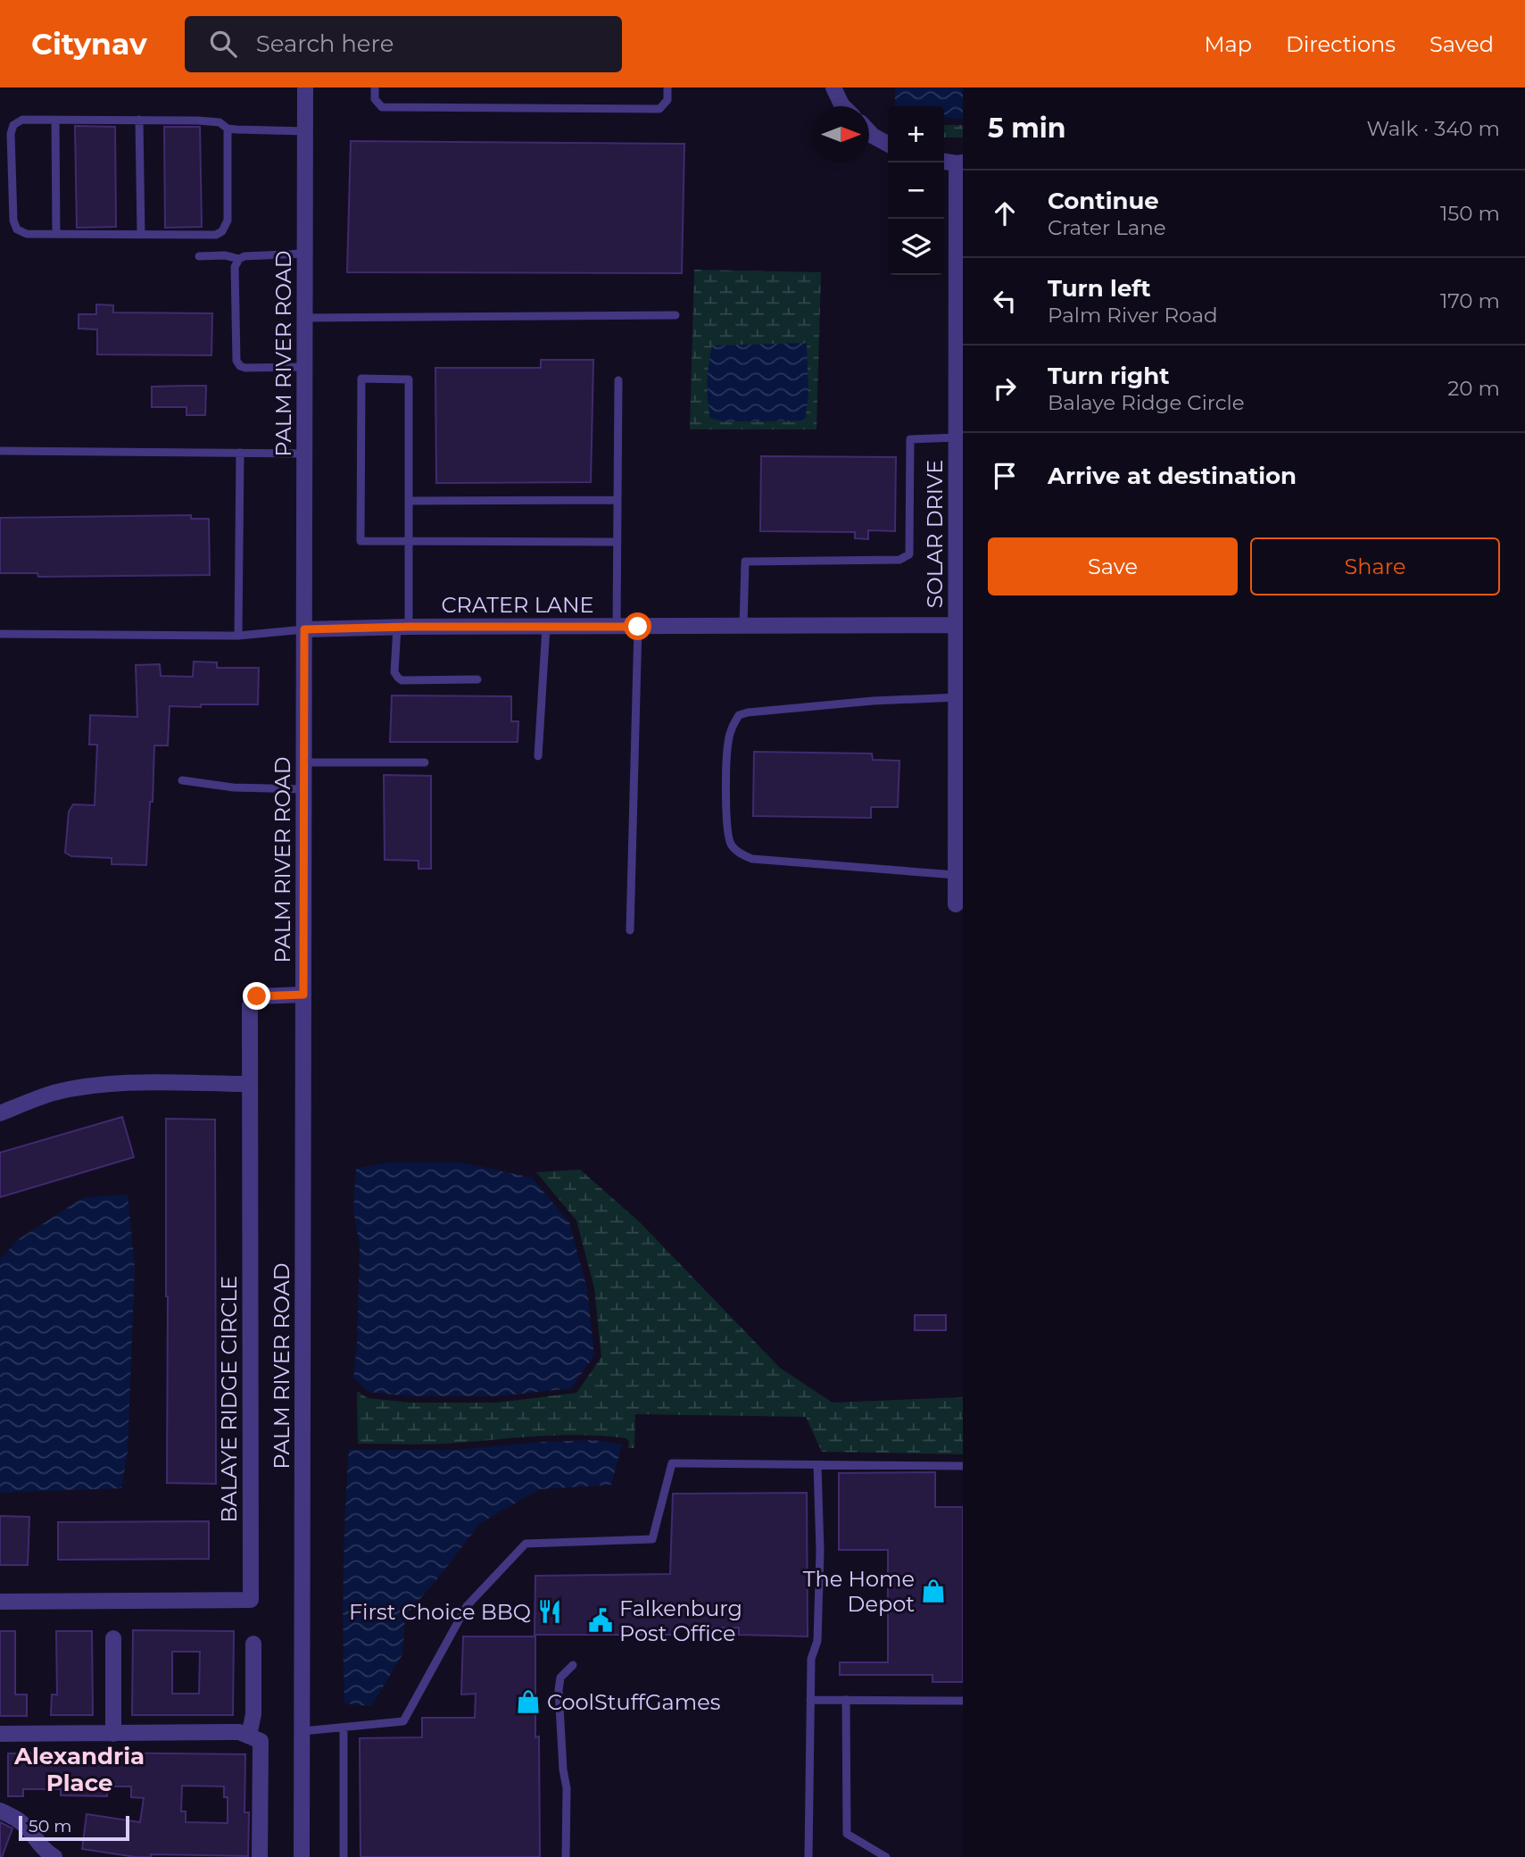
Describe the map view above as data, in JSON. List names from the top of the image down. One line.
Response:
{"streets":{"street":["PALM RIVER ROAD","SOLAR DRIVE","CRATER LANE","BALAYE RIDGE CIRCLE"]},"crossings":[["PALM RIVER ROAD","CRATER LANE"],["PALM RIVER ROAD","BALAYE RIDGE CIRCLE"],["SOLAR DRIVE","CRATER LANE"]],"districts":["Alexandria Place"],"places":{"shop":["The Home Depot","CoolStuffGames"],"restaurant":["First Choice BBQ"],"public building":["Falkenburg Post Office"]},"scale_bar":"50 m","north":"right","page":{"header":"Citynav","search":"Search here","nav":["Map","Directions","Saved"],"heading":["5 min","Walk · 340 m"],"map_buttons":["+","−"],"list":[["Continue","Crater Lane","150 m"],["Turn left","Palm River Road","170 m"],["Turn right","Balaye Ridge Circle","20 m"],"Arrive at destination"],"buttons":["Save","Share"],"scale":"50 m"}}
